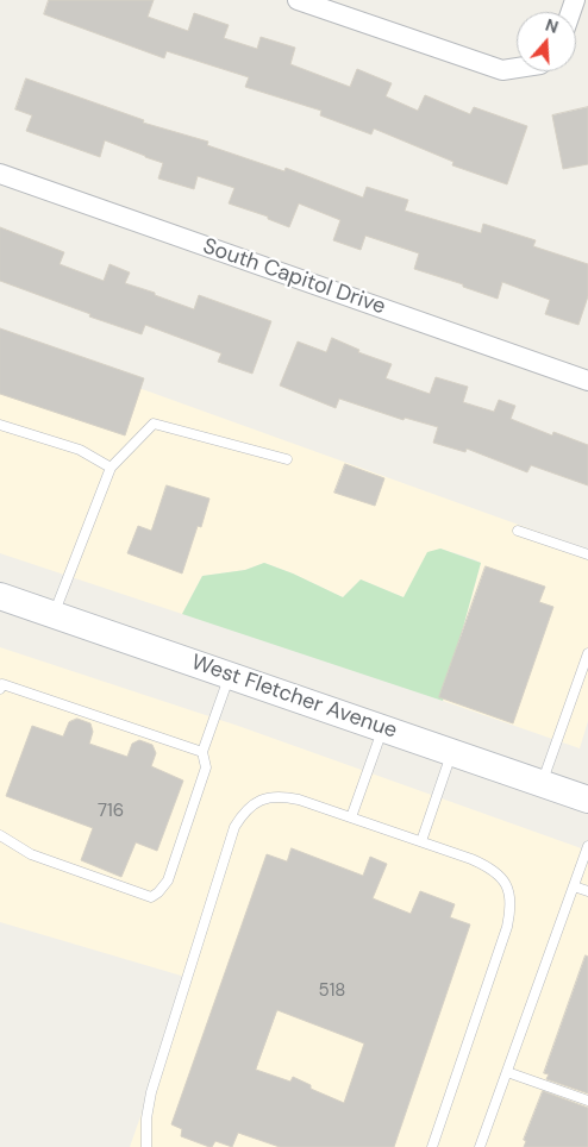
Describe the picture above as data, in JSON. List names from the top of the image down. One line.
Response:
{"streets":{"main road":["West Fletcher Avenue"],"street":["South Capitol Drive"]},"house_numbers":["716","518"],"north":"top"}
